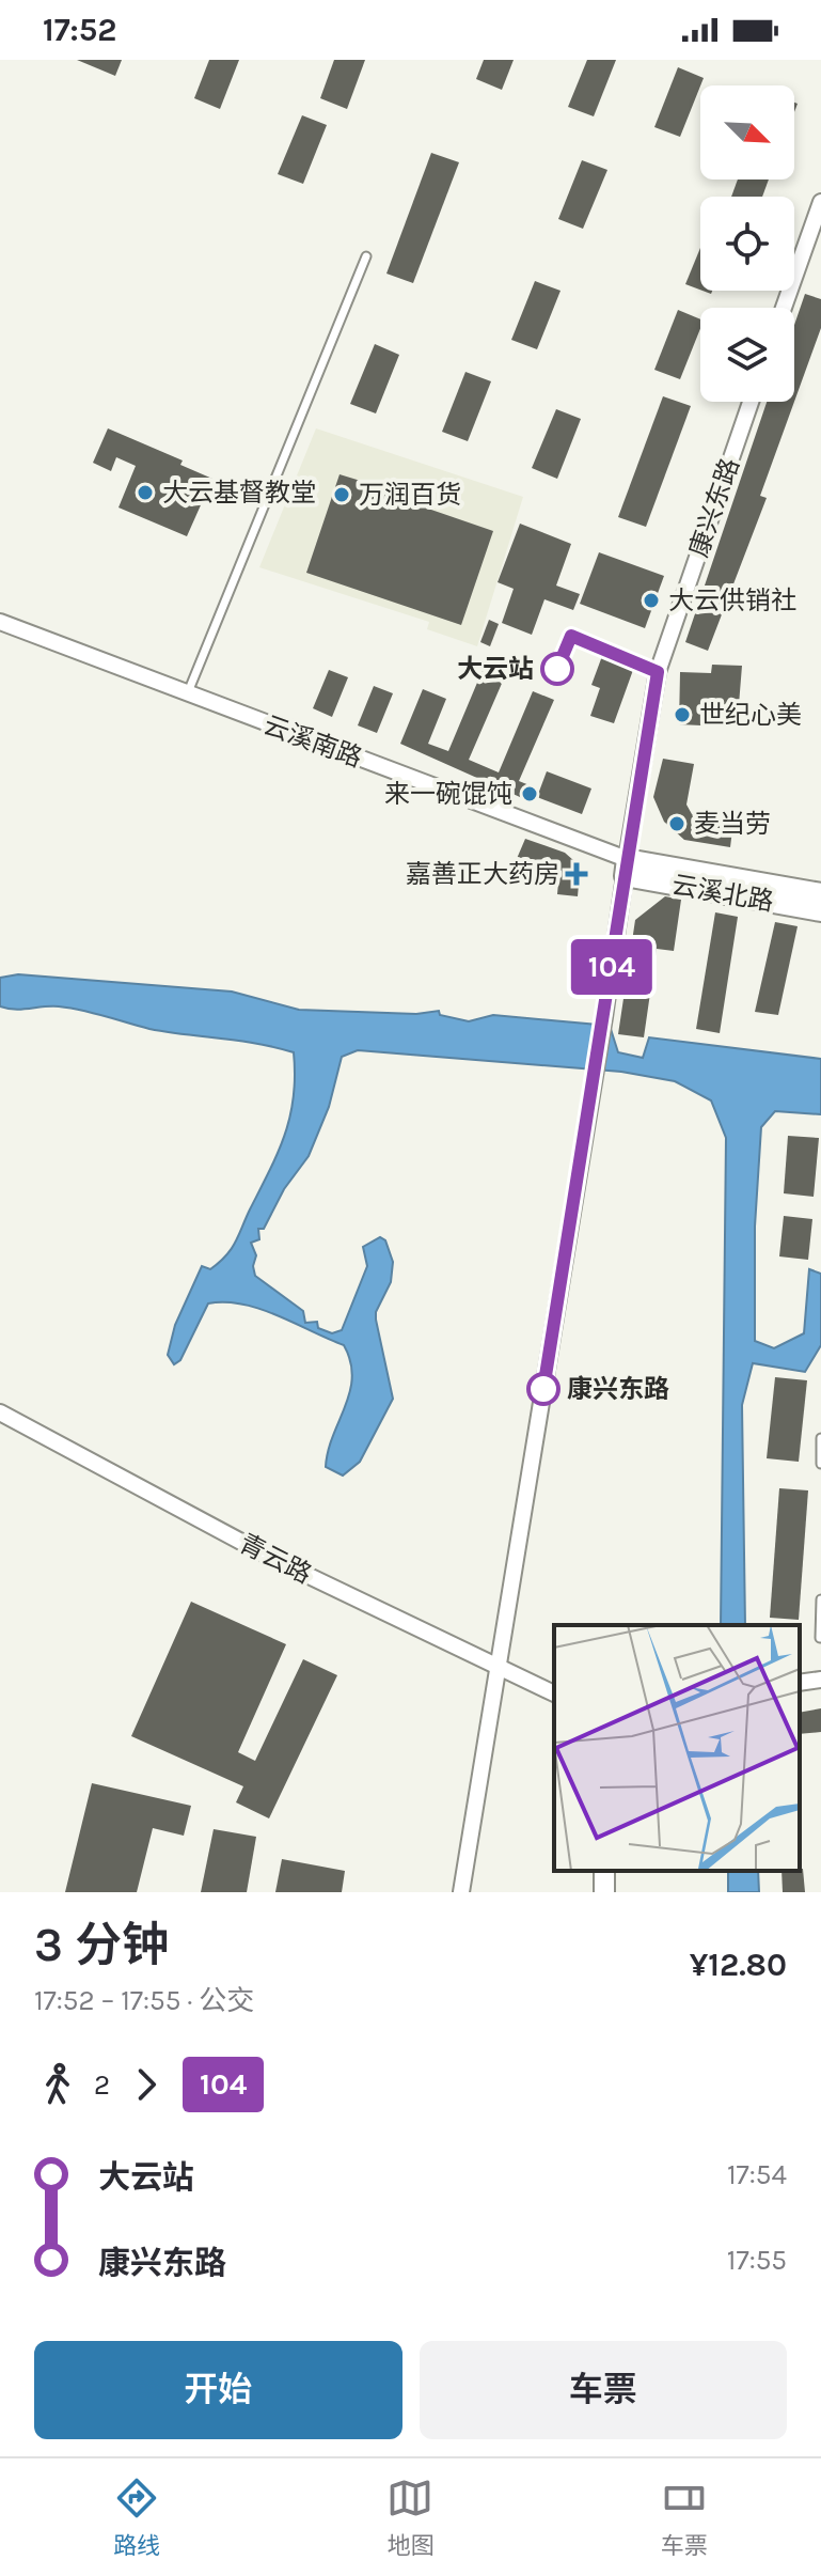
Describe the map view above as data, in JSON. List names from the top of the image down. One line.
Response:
{"streets":{"street":["康兴东路","云溪南路","云溪北路","青云路"]},"crossings":[["康兴东路","云溪南路"],["康兴东路","云溪北路"],["康兴东路","青云路"],["云溪南路","云溪北路"]],"places":{"other":["大云基督教堂","万润百货","大云供销社","大云站","世纪心美","来一碗馄饨","麦当劳","康兴东路"],"health":["嘉善正大药房"]},"lines":["bus line 104"],"north":"bottom right","page":{"status":"17:52","on_map":"104","heading":["3 分钟","17:52 – 17:55 · 公交","¥12.80"],"legs":["2","104"],"list":[{"name":"大云站","value":"17:54"},{"name":"康兴东路","value":"17:55"}],"buttons":["开始","车票"],"tabs":["路线","地图","车票"]}}
